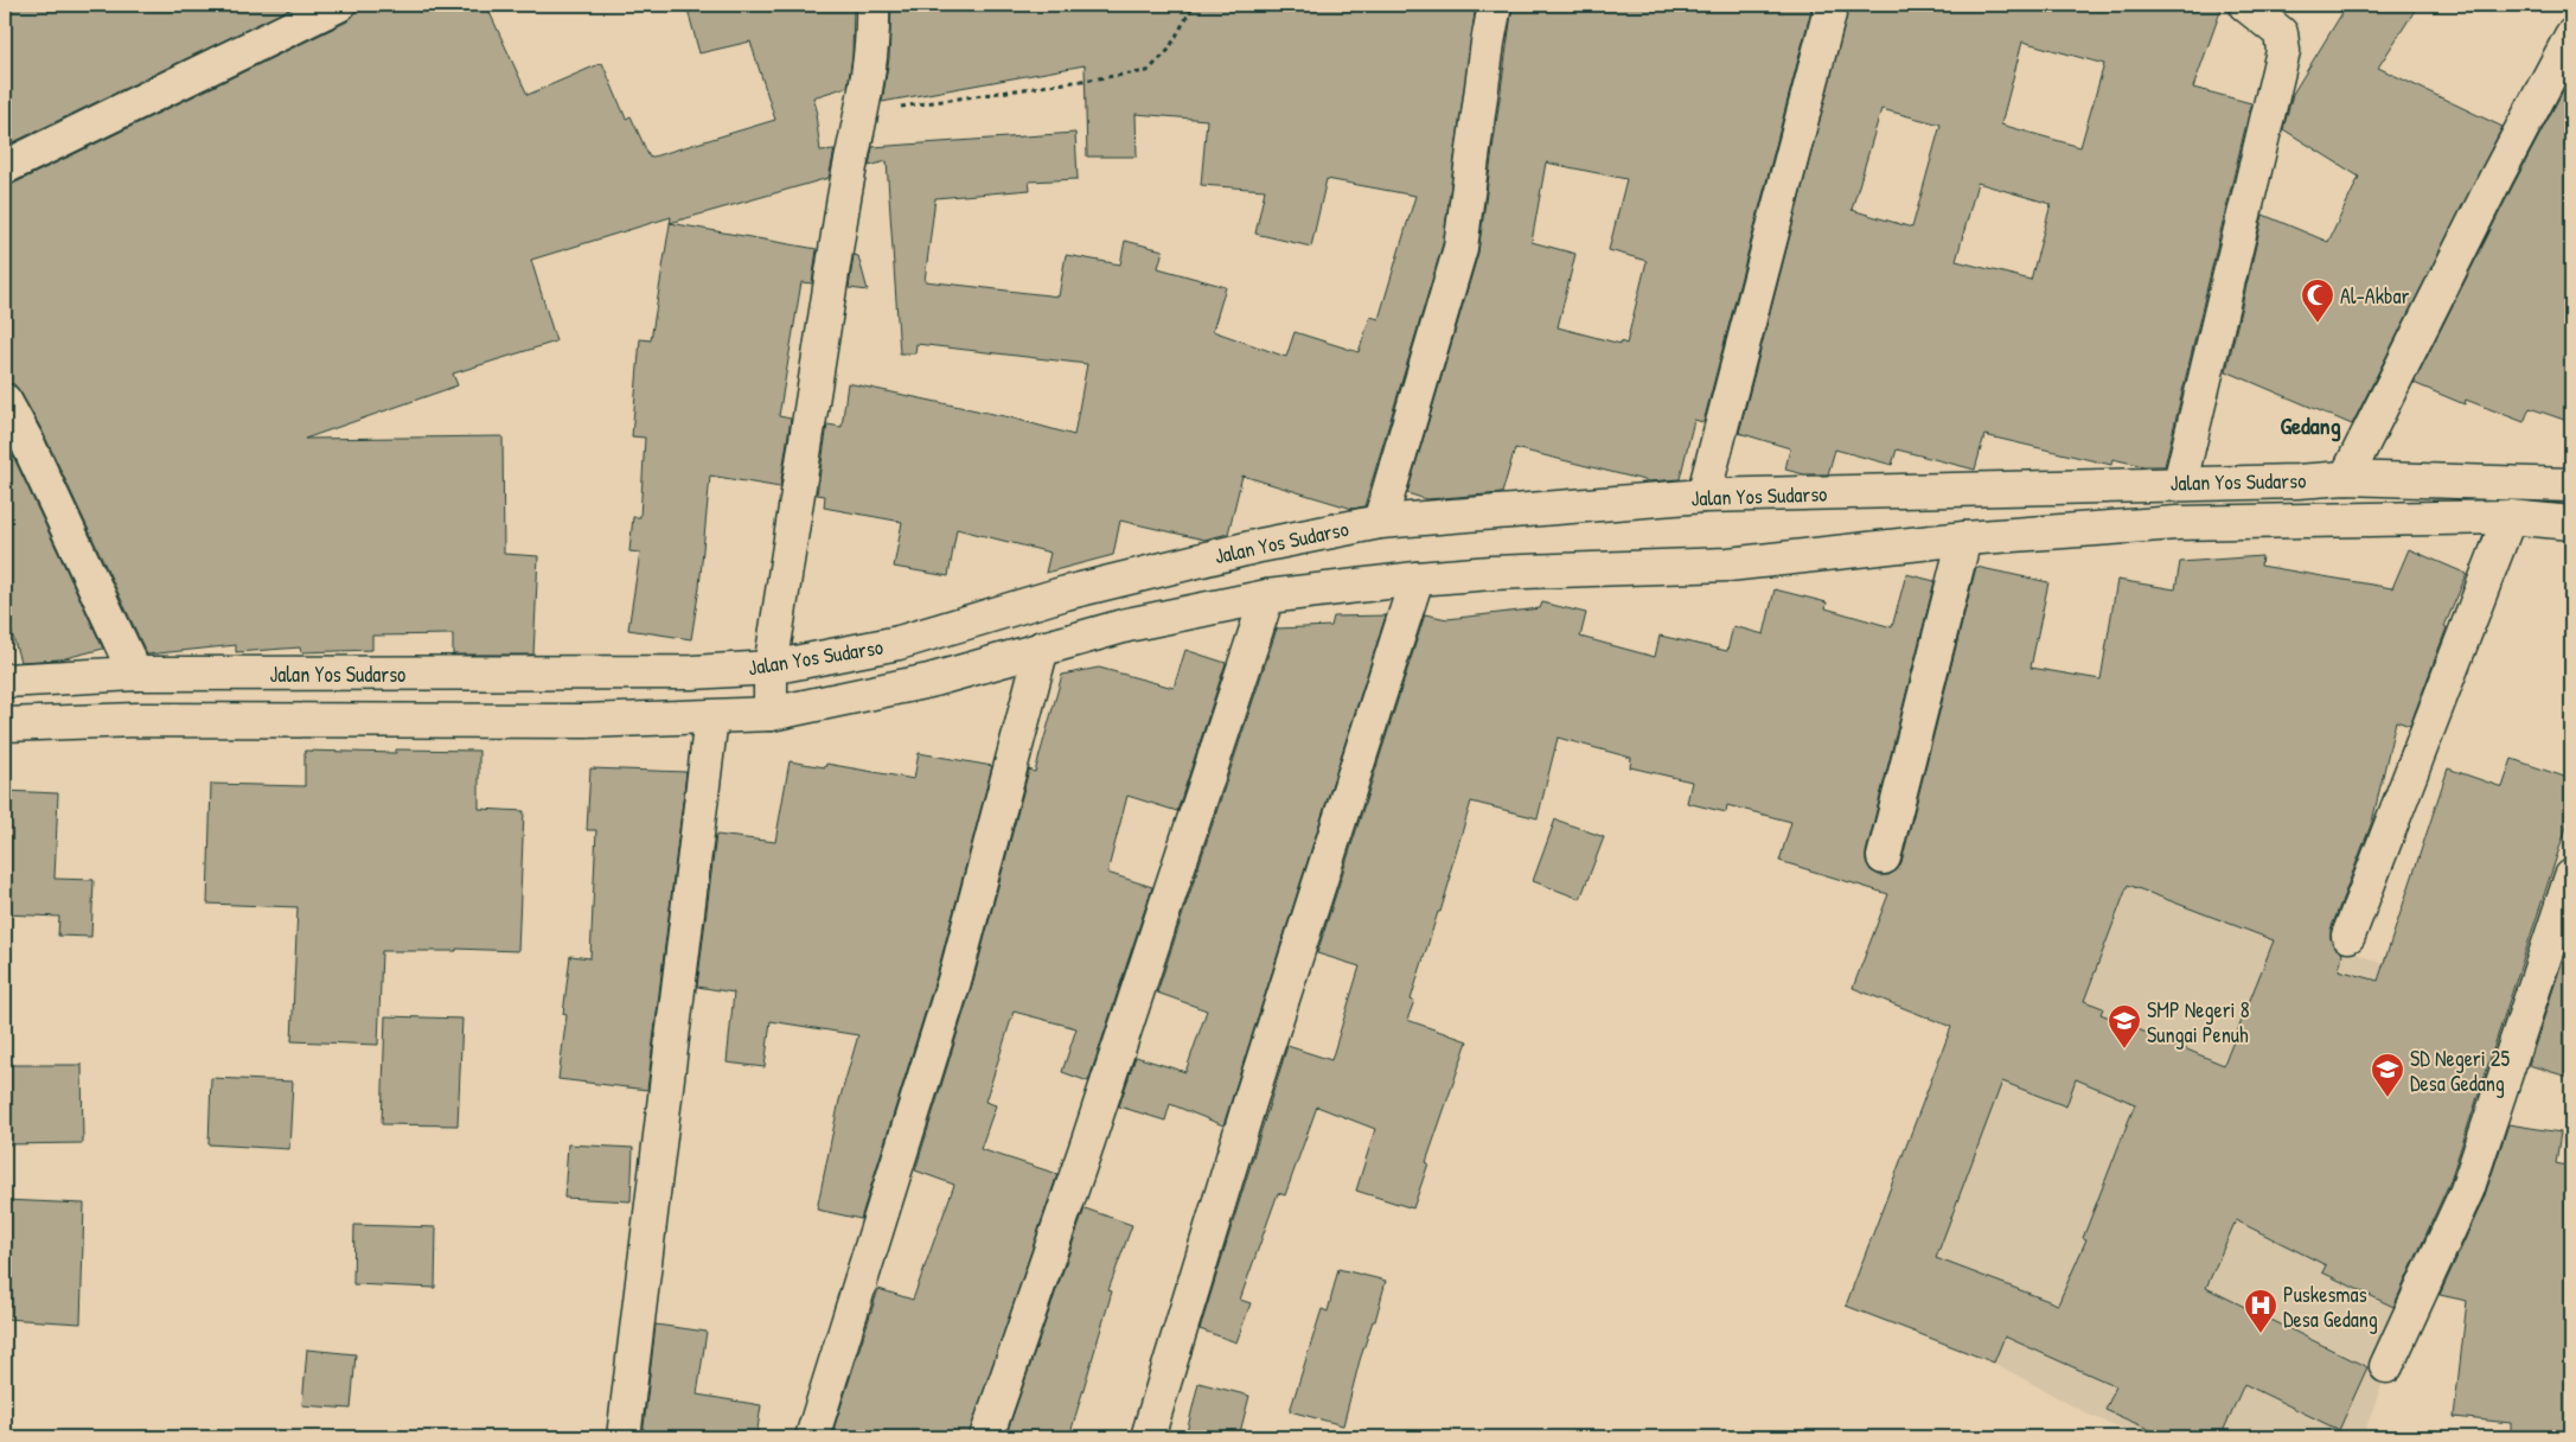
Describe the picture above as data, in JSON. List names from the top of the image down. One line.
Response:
{"streets":{"street":["Jalan Yos Sudarso"]},"districts":["Gedang"],"places":{"mosque":["Al-Akbar"],"school or university":["SMP Negeri 8 Sungai Penuh","SD Negeri 25 Desa Gedang"],"hospital":["Puskesmas Desa Gedang"]}}
